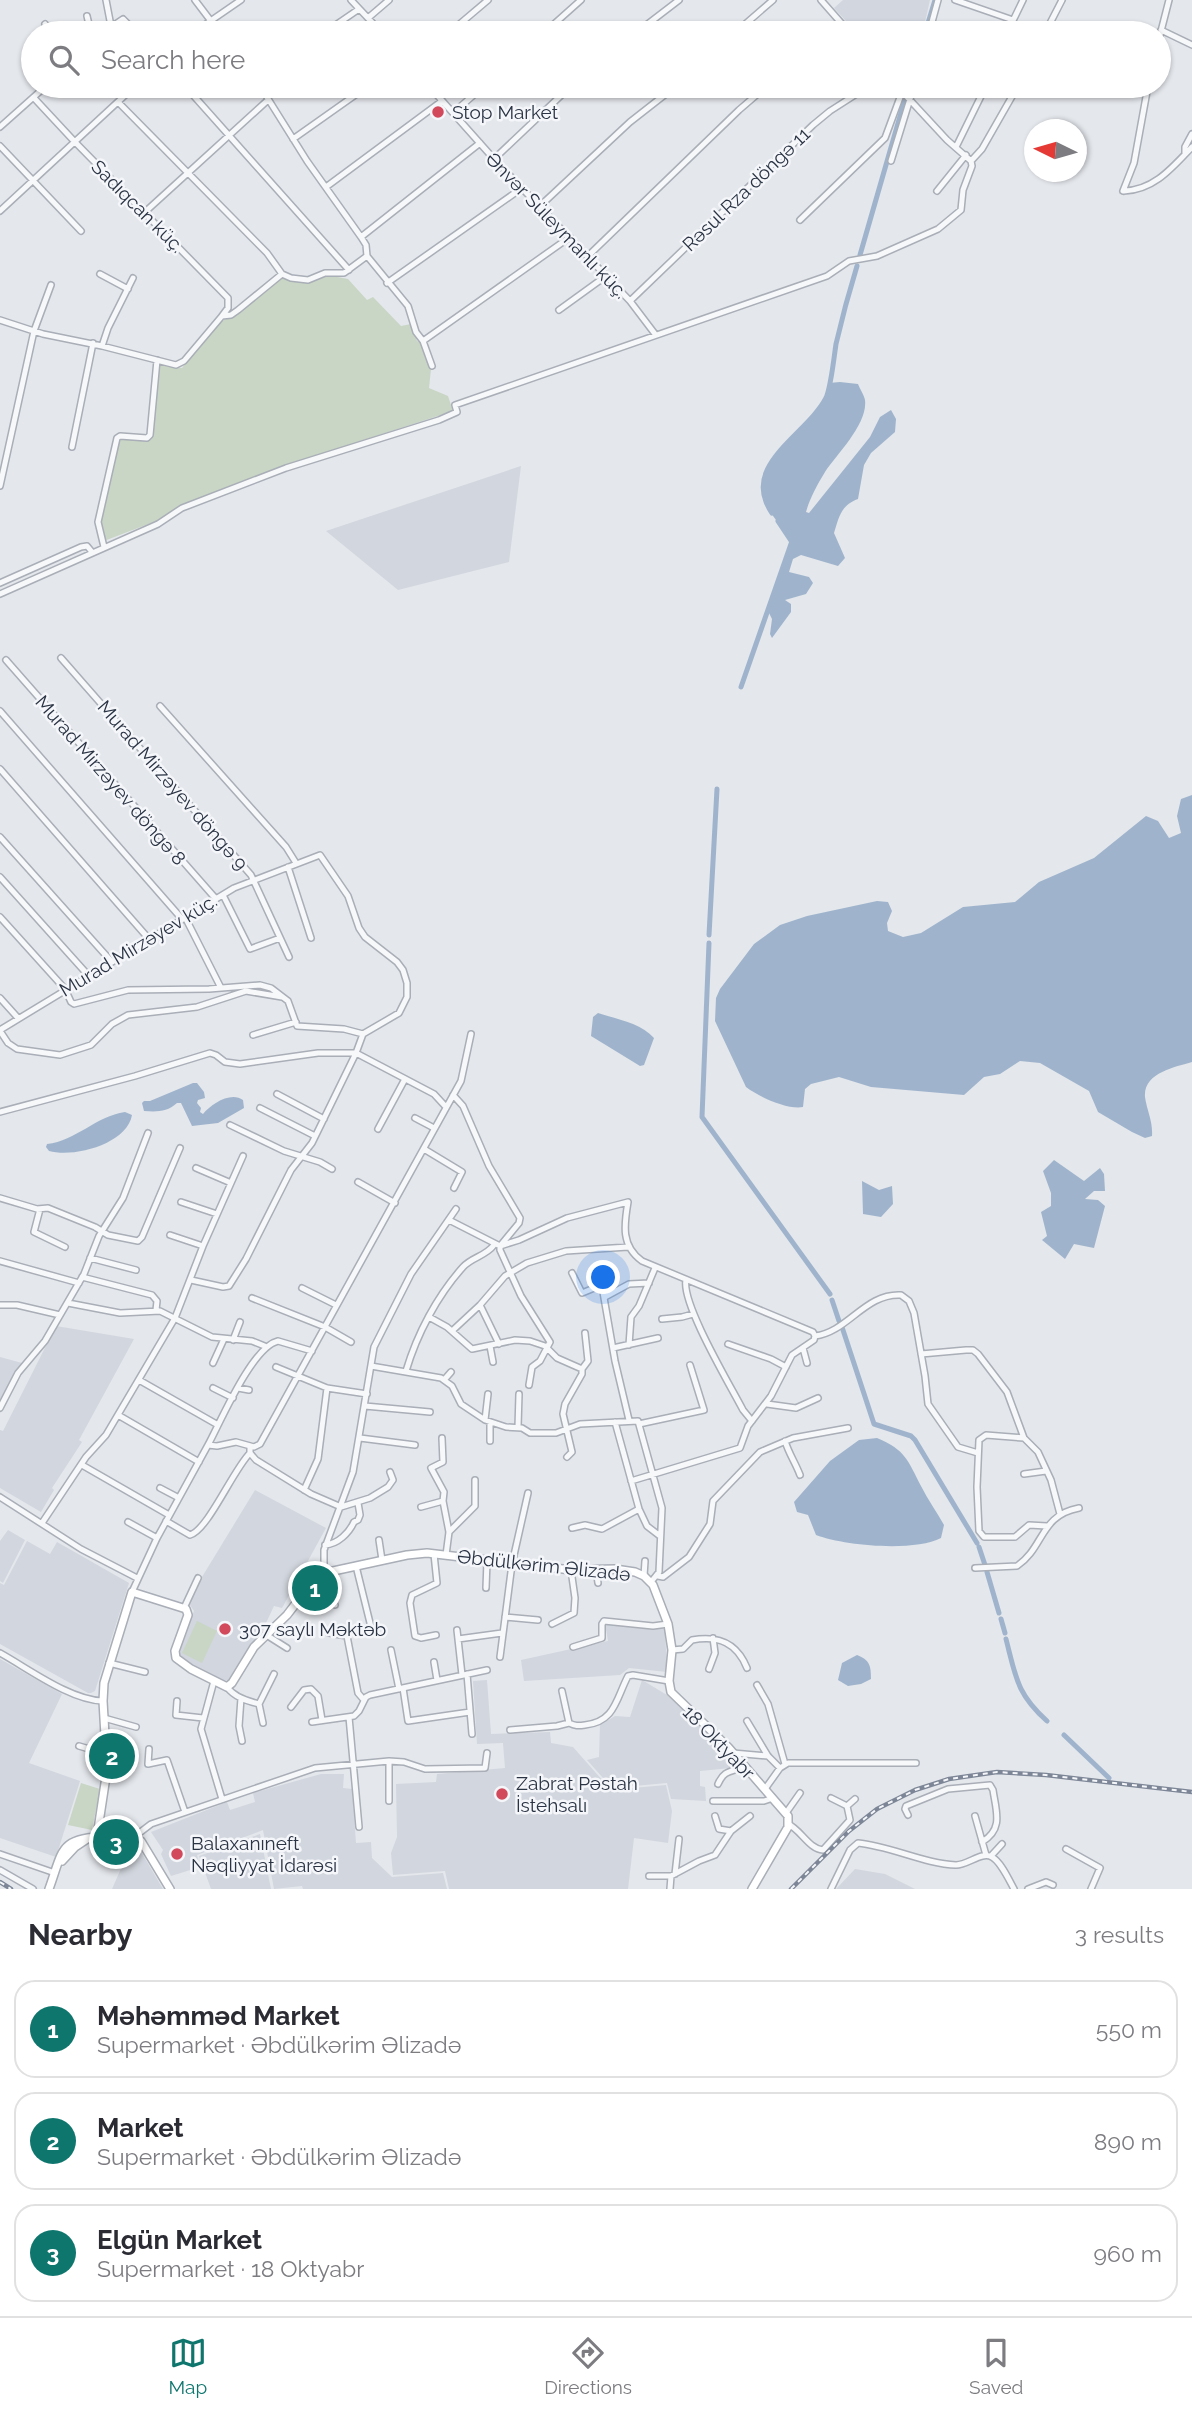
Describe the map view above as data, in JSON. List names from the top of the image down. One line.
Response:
{"streets":{"street":["Rəsul Rza döngə 11","Sadıqcan küç.","Ənvər Süleymanlı küç.","Murad Mirzəyev döngə 8","Murad Mirzəyev döngə 9","Murad Mirzəyev küç.","Əbdülkərim Əlizadə","18 Oktyabr"]},"crossings":[["Rəsul Rza döngə 11","Ənvər Süleymanlı küç."],["Murad Mirzəyev döngə 8","Murad Mirzəyev küç."],["Murad Mirzəyev döngə 9","Murad Mirzəyev küç."]],"places":["Stop Market","307 saylı Məktəb","Zabrat Pəstah İstehsalı","Balaxanıneft Nəqliyyat İdarəsi"],"north":"left","page":{"search":"Search here","pins":["1","2","3"],"heading":["Nearby","3 results"],"list":[{"mark":"1","name":"Məhəmməd Market","note":"Supermarket · Əbdülkərim Əlizadə","value":"550 m"},{"mark":"2","name":"Market","note":"Supermarket · Əbdülkərim Əlizadə","value":"890 m"},{"mark":"3","name":"Elgün Market","note":"Supermarket · 18 Oktyabr","value":"960 m"}],"nav":["Map","Directions","Saved"]}}
